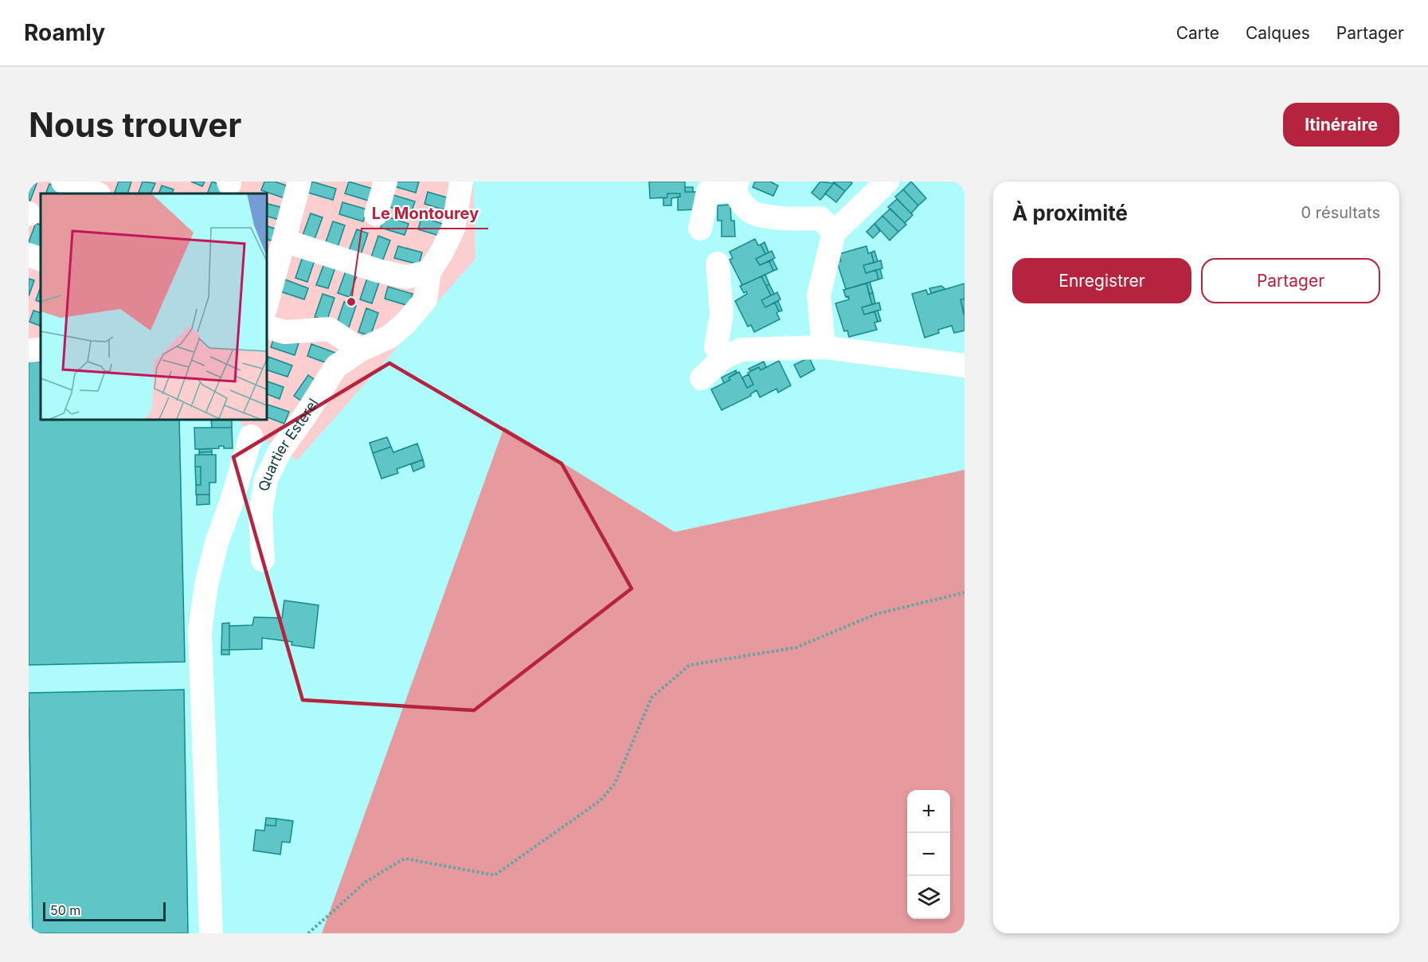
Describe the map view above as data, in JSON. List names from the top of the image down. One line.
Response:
{"streets":{"street":["Quartier Esterel"]},"places":["Le Montourey"],"scale_bar":"50 m","page":{"header":"Roamly","nav":["Carte","Calques","Partager"],"buttons":["Itinéraire",["Enregistrer","Partager"]],"title":"Nous trouver","heading":["À proximité","0 résultats"],"map_buttons":["+","−"],"scale":"50 m"}}
